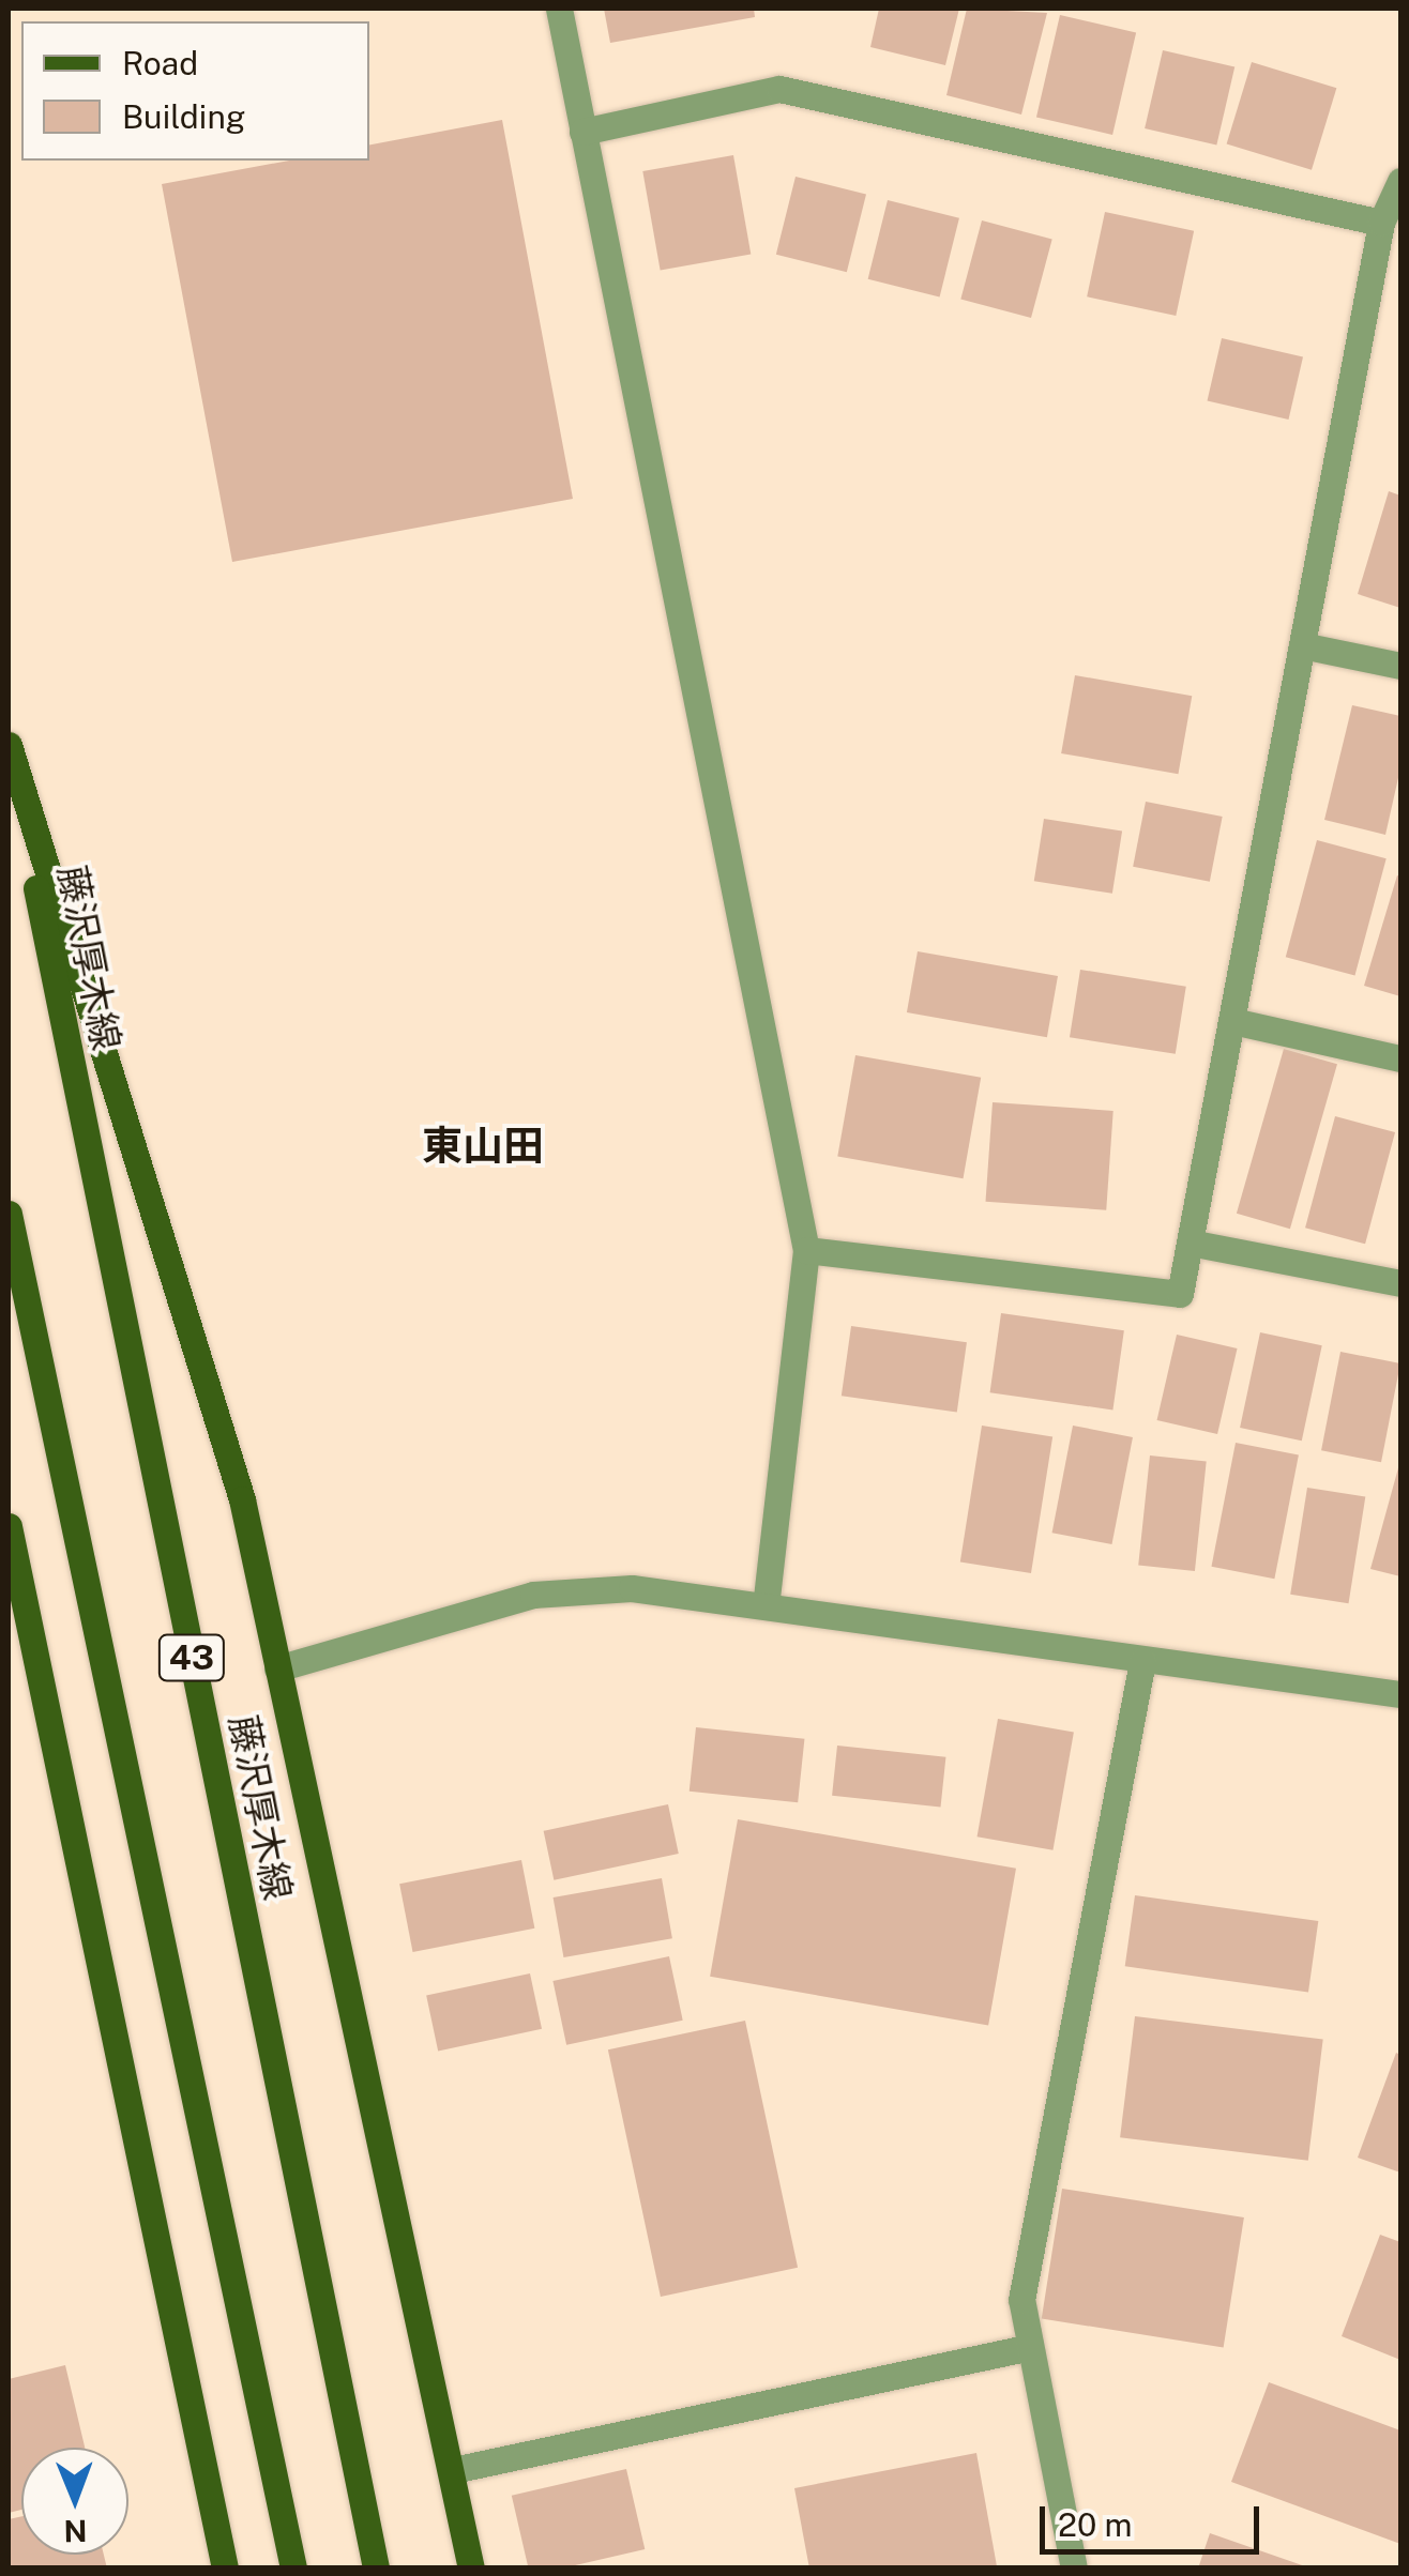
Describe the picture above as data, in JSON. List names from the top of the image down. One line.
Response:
{"streets":{"main road":["藤沢厚木線","43"]},"districts":["東山田"],"legend":["Road","Building"],"scale_bar":"20 m","north":"bottom"}
